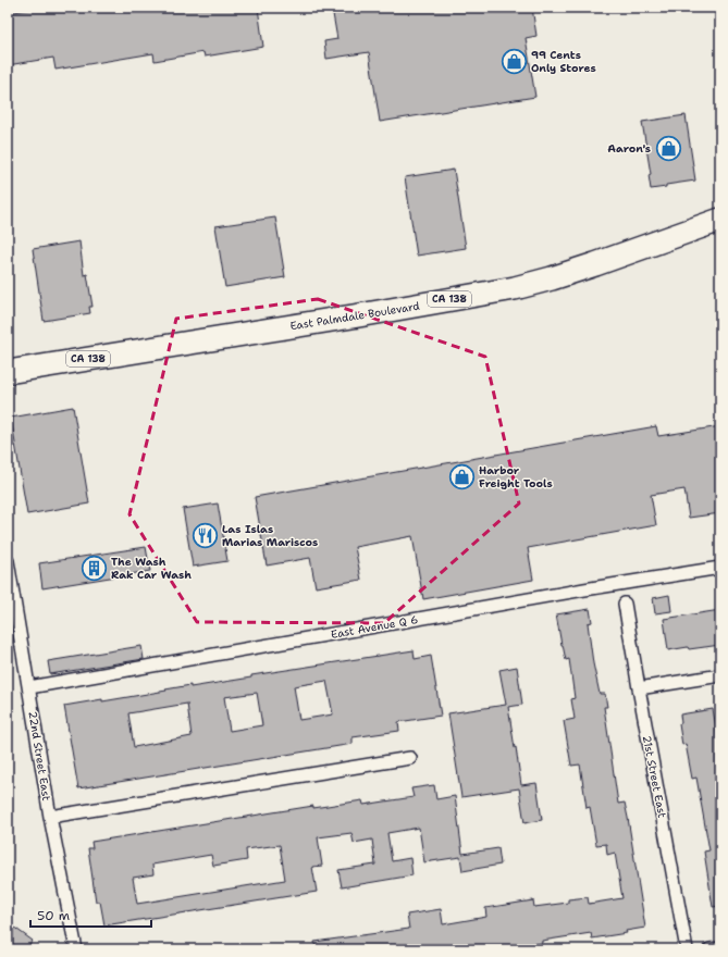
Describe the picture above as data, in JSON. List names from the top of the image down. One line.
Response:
{"streets":{"highway":["CA 138","East Palmdale Boulevard"],"street":["East Avenue Q 6","22nd Street East","21st Street East"]},"crossings":[["East Avenue Q 6","22nd Street East"]],"places":{"shop":["99 Cents Only Stores","Aaron's","Harbor Freight Tools"],"restaurant":["Las Islas Marias Mariscos"],"building":["The Wash Rak Car Wash"]},"scale_bar":"50 m"}
